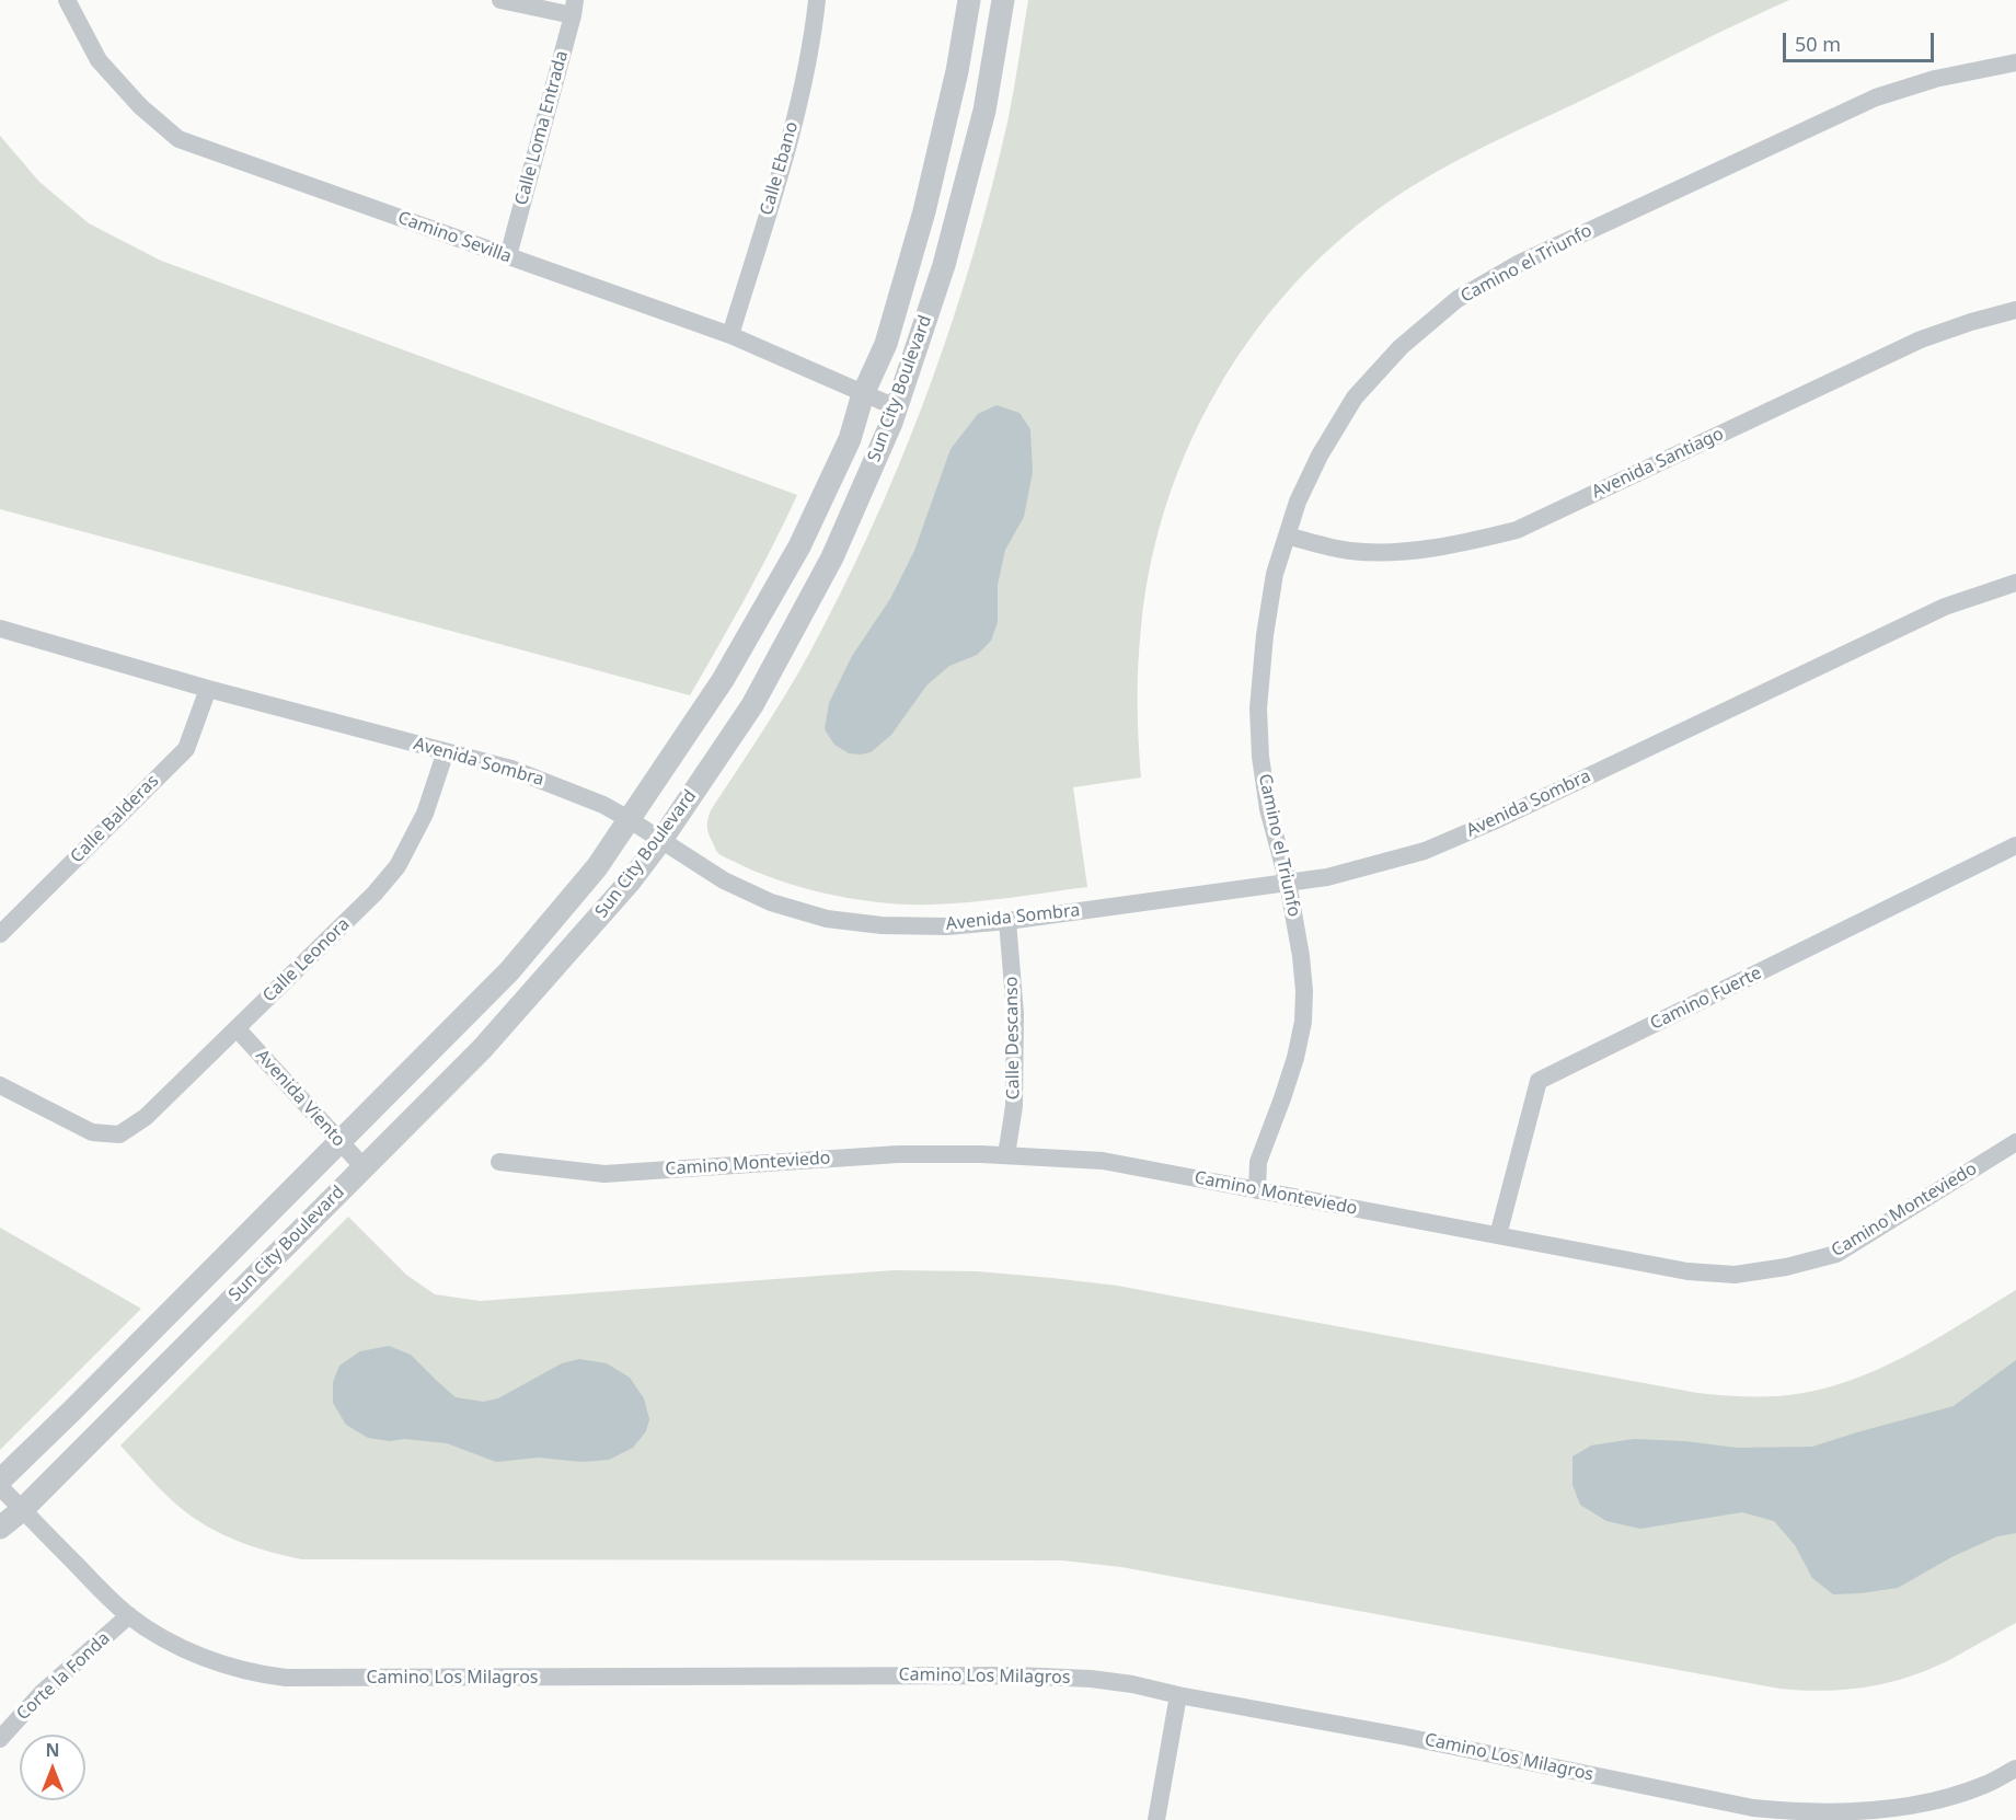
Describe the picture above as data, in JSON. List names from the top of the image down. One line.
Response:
{"streets":{"street":["Calle Loma Entrada","Calle Ebano","Camino Sevilla","Camino el Triunfo","Sun City Boulevard","Avenida Santiago","Avenida Sombra","Calle Balderas","Calle Leonora","Camino Fuerte","Calle Descanso","Avenida Viento","Camino Monteviedo","Corte la Fonda","Camino Los Milagros"]},"crossings":[["Calle Loma Entrada","Camino Sevilla"],["Calle Ebano","Camino Sevilla"],["Camino Sevilla","Sun City Boulevard"],["Camino el Triunfo","Avenida Santiago"],["Camino el Triunfo","Avenida Sombra"],["Camino el Triunfo","Camino Monteviedo"],["Sun City Boulevard","Avenida Sombra"],["Sun City Boulevard","Avenida Viento"],["Sun City Boulevard","Camino Los Milagros"],["Avenida Sombra","Calle Balderas"],["Avenida Sombra","Calle Leonora"],["Avenida Sombra","Calle Descanso"],["Calle Leonora","Avenida Viento"],["Camino Fuerte","Camino Monteviedo"],["Calle Descanso","Camino Monteviedo"],["Corte la Fonda","Camino Los Milagros"]],"scale_bar":"50 m","north":"top"}
